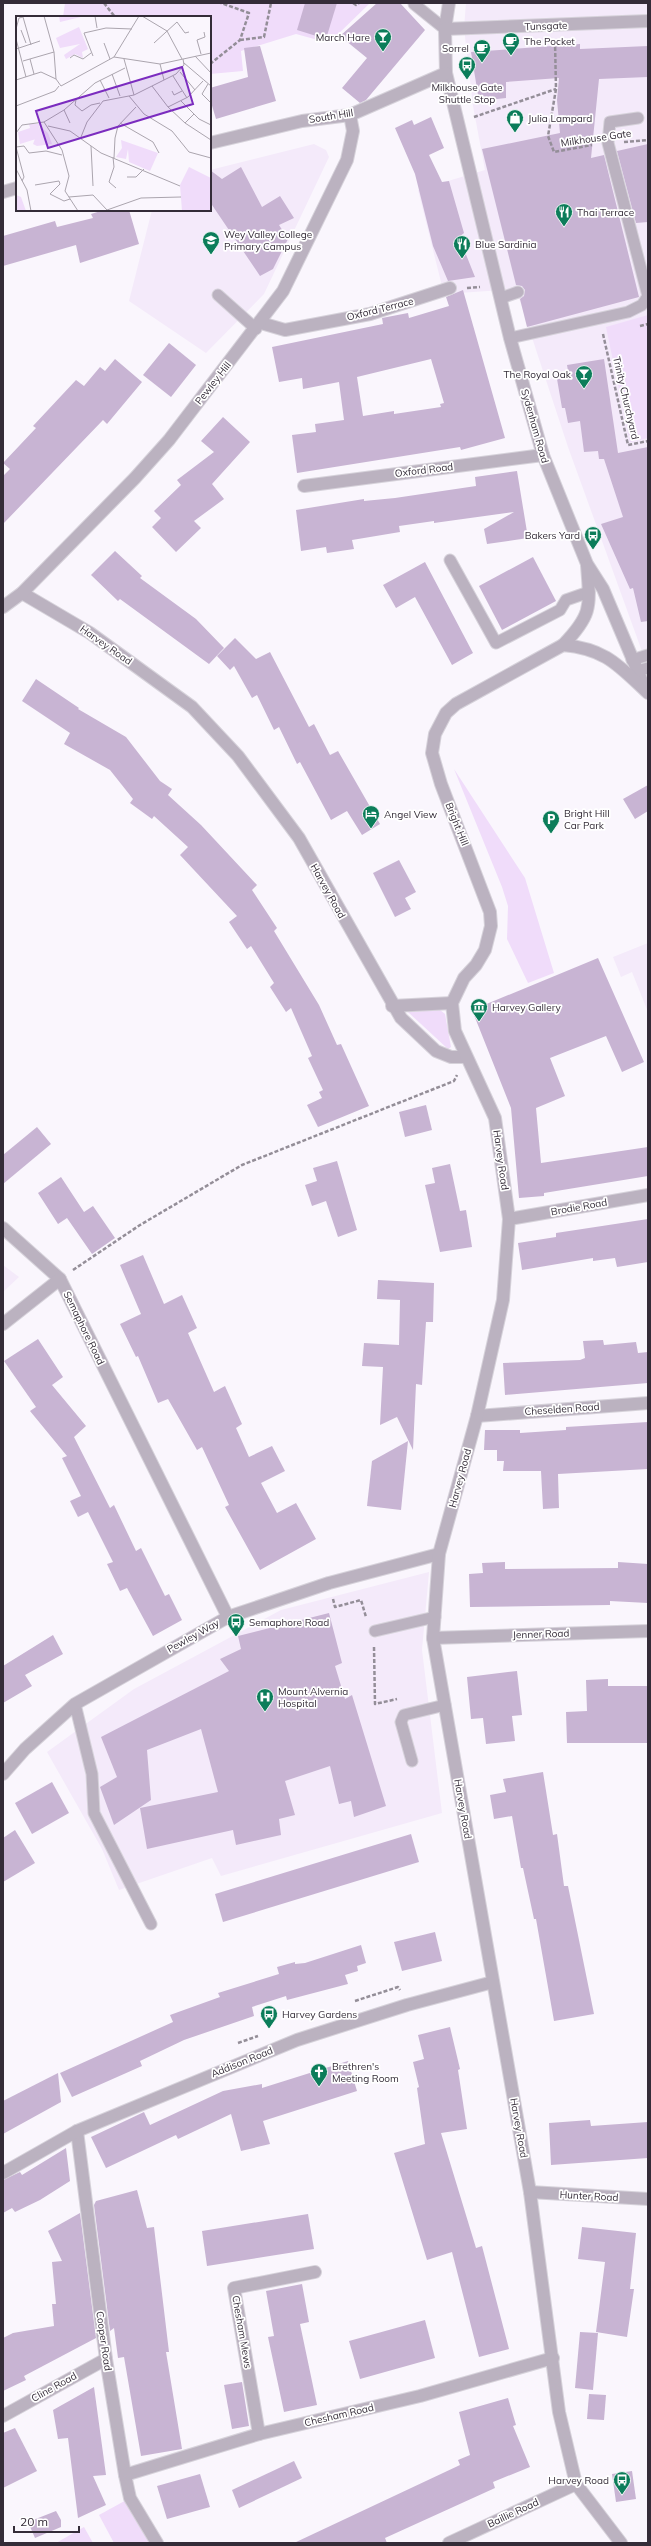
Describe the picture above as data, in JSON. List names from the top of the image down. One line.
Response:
{"streets":{"street":["Tunsgate","South Hill","Oxford Terrace","Pewley Hill","Sydenham Road","Oxford Road","Harvey Road","Bright Hill","Brodie Road","Semaphore Road","Cheselden Road","Jenner Road","Pewley Way","Addison Road","Hunter Road","Chesham Mews","Cooper Road","Cline Road","Chesham Road","Baillie Road"],"path":["Milkhouse Gate","Trinity Churchyard"]},"crossings":[["Tunsgate","Milkhouse Gate"],["Tunsgate","Sydenham Road"],["South Hill","Pewley Hill"],["South Hill","Sydenham Road"],["Oxford Terrace","Pewley Hill"],["Pewley Hill","Harvey Road"],["Sydenham Road","Oxford Road"],["Sydenham Road","Bright Hill"],["Harvey Road","Brodie Road"],["Harvey Road","Cheselden Road"],["Harvey Road","Jenner Road"],["Harvey Road","Pewley Way"],["Harvey Road","Addison Road"],["Harvey Road","Hunter Road"],["Harvey Road","Chesham Road"],["Harvey Road","Baillie Road"],["Semaphore Road","Pewley Way"],["Addison Road","Cooper Road"],["Chesham Mews","Chesham Road"],["Cooper Road","Cline Road"],["Cooper Road","Chesham Road"]],"places":{"bar":["March Hare","The Royal Oak"],"cafe":["The Pocket","Sorrel"],"bus stop":["Milkhouse Gate Shuttle Stop","Bakers Yard","Semaphore Road","Harvey Gardens","Harvey Road"],"shop":["Julia Lampard"],"restaurant":["Thai Terrace","Blue Sardinia"],"school or university":["Wey Valley College Primary Campus"],"hotel":["Angel View"],"parking":["Bright Hill Car Park"],"museum":["Harvey Gallery"],"hospital":["Mount Alvernia Hospital"],"church":["Brethren's Meeting Room"]},"scale_bar":"20 m"}
